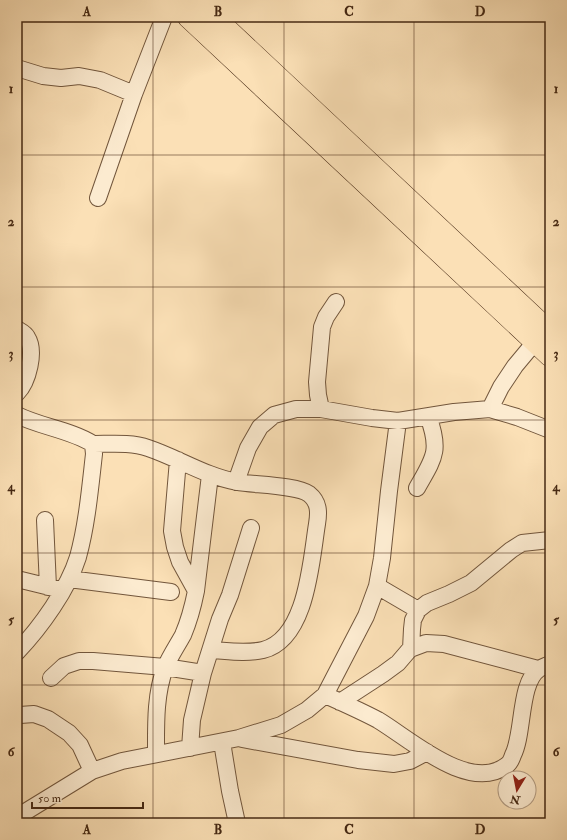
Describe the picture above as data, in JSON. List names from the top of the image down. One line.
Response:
{"scale_bar":"50 m","north":"bottom","grid":{"columns":["A","B","C","D"],"rows":["1","2","3","4","5","6"]}}
